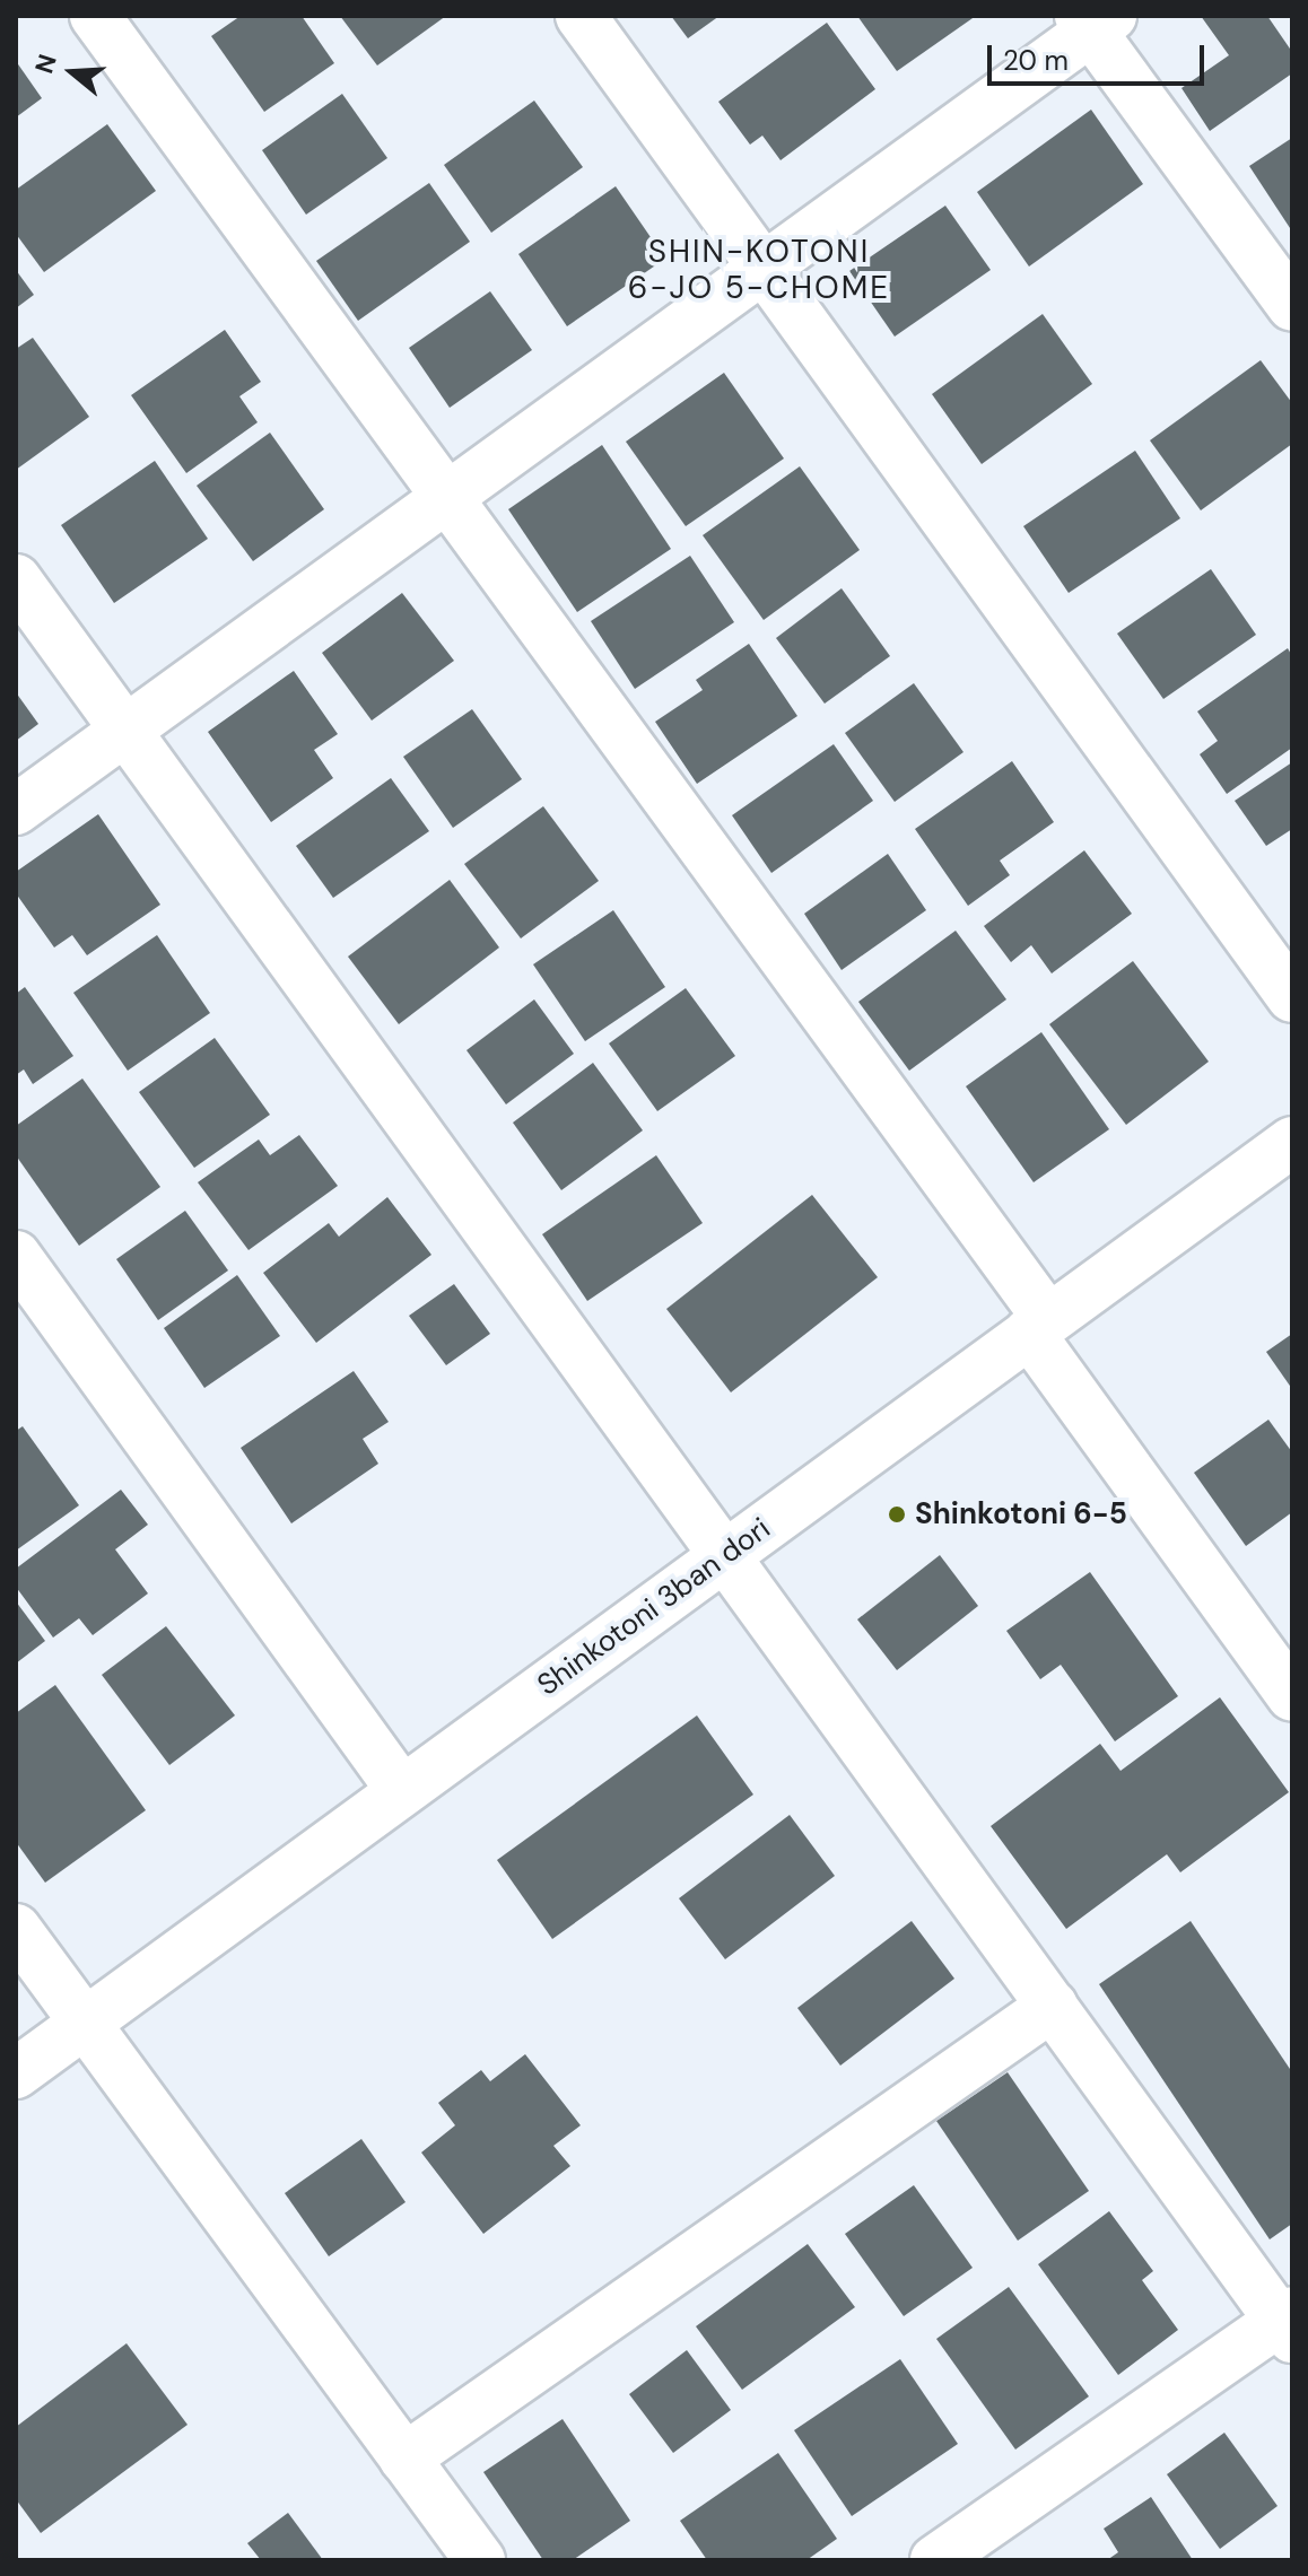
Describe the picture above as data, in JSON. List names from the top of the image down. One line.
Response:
{"streets":{"street":["Shinkotoni 3ban dori"]},"districts":["SHIN-KOTONI 6-JO 5-CHOME"],"places":["Shinkotoni 6-5"],"scale_bar":"20 m","north":"left"}
